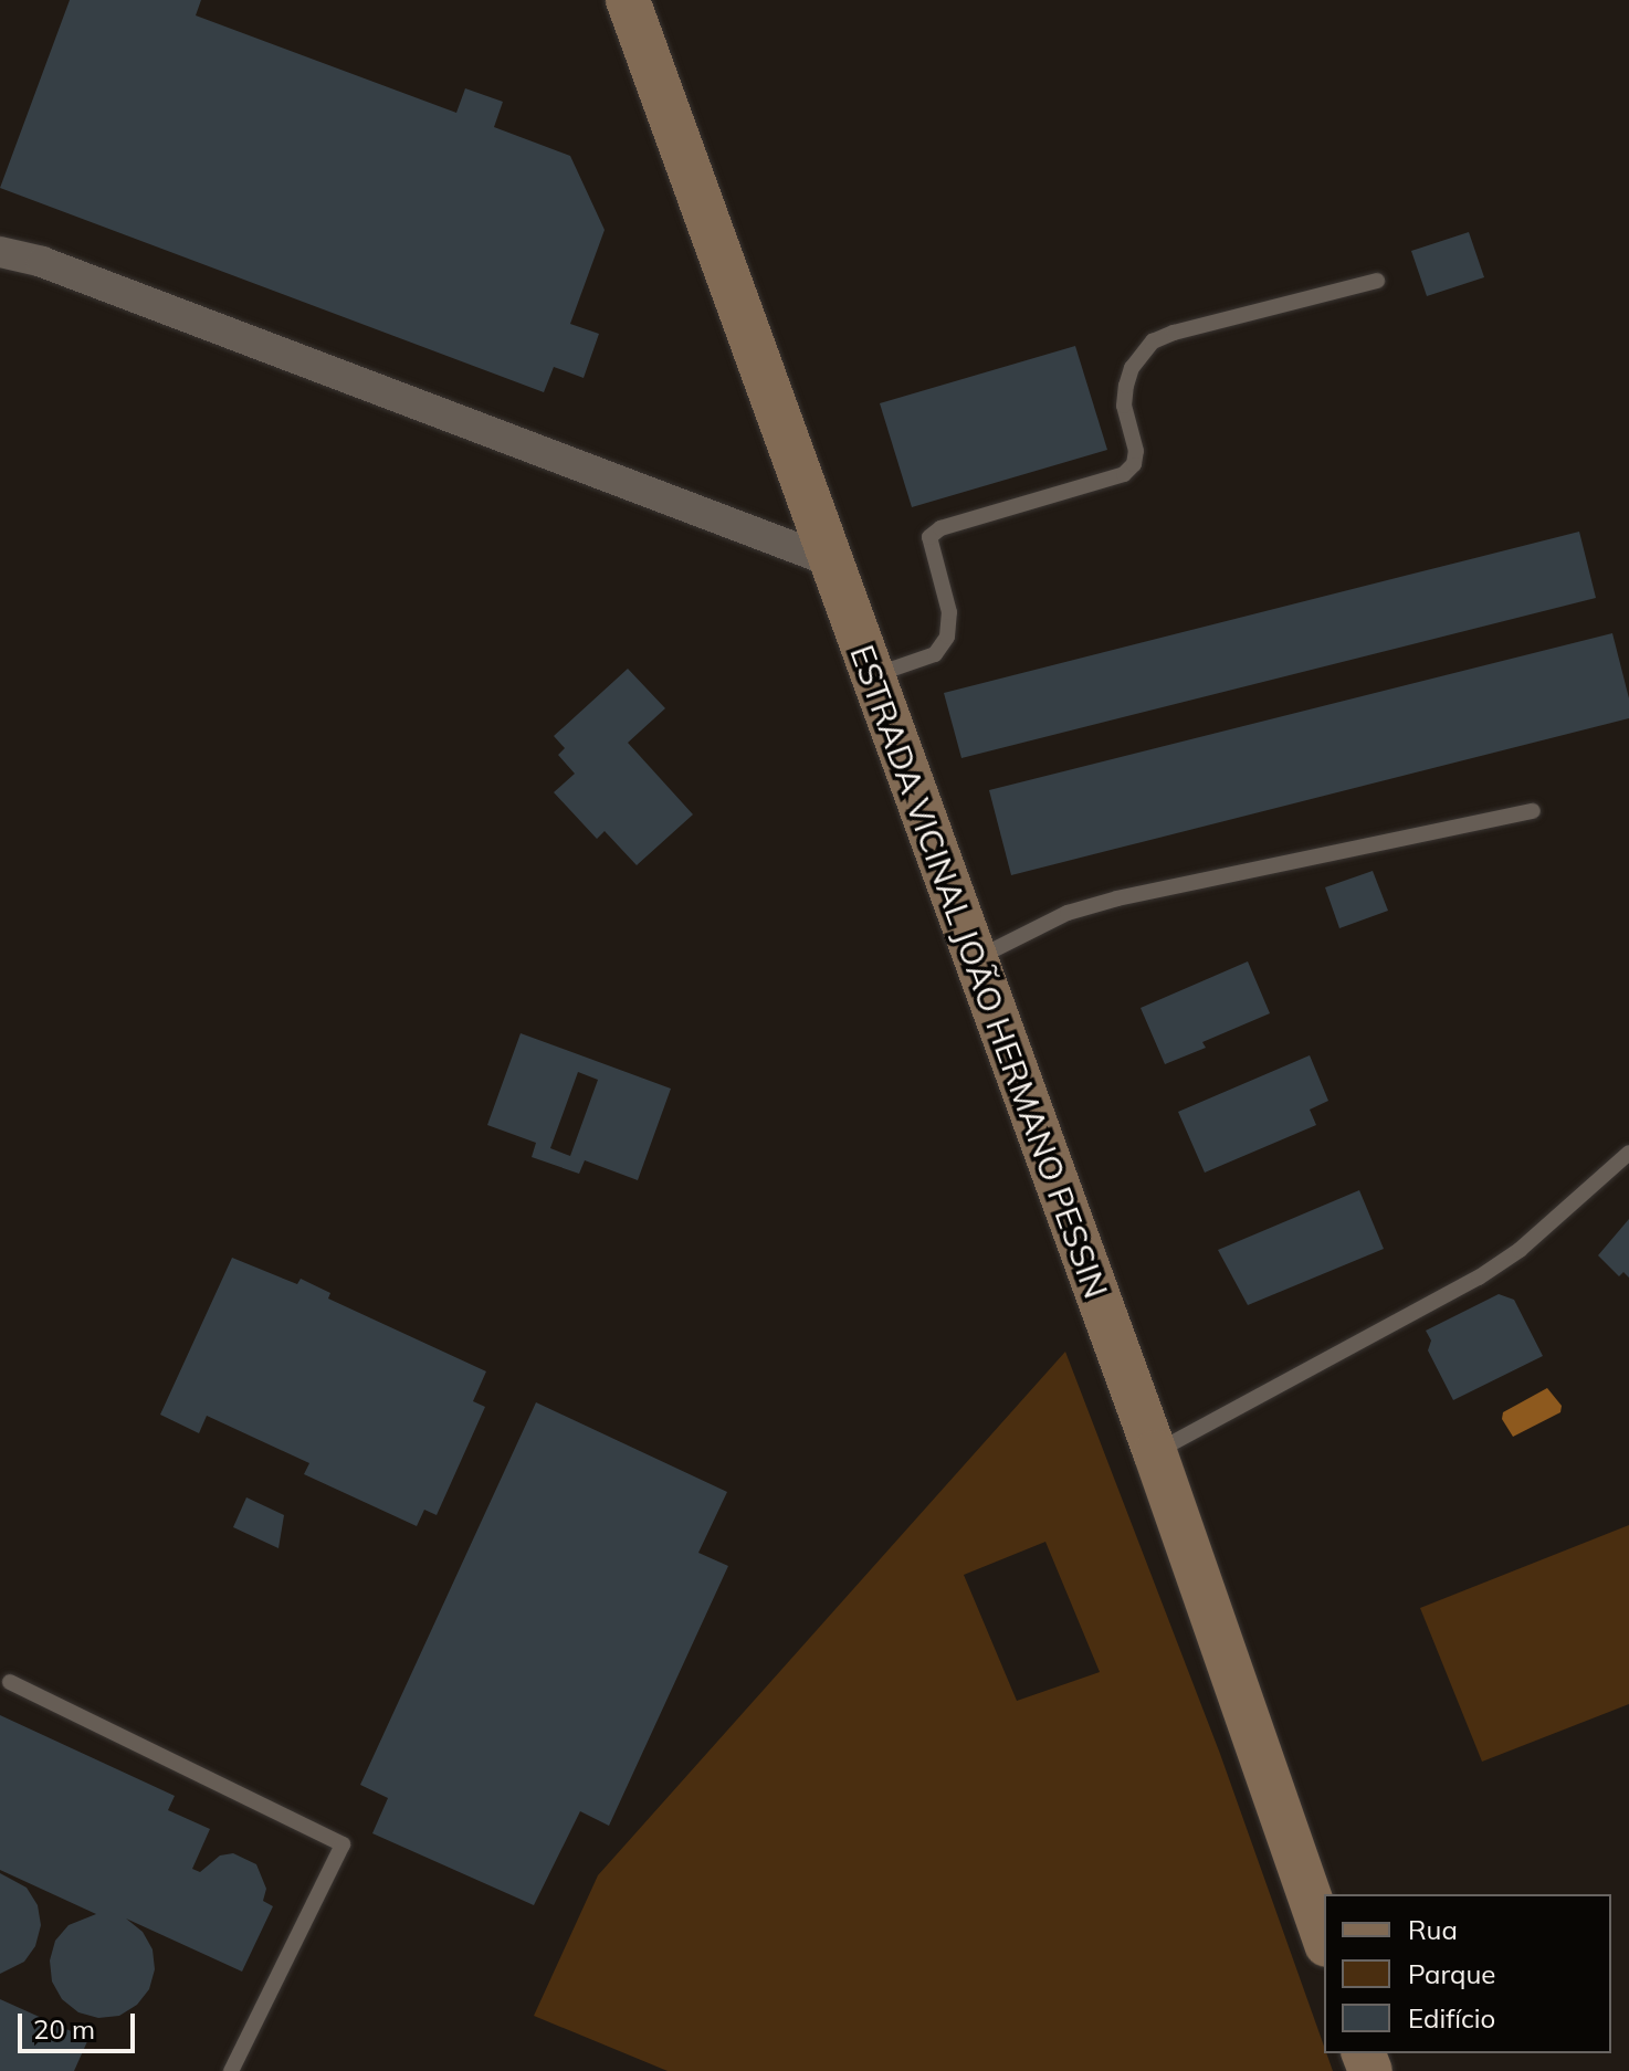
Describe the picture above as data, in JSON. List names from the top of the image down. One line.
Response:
{"streets":{"main road":["ESTRADA VICINAL JOÃO HERMANO PESSIN"]},"legend":["Rua","Parque","Edifício"],"scale_bar":"20 m"}
